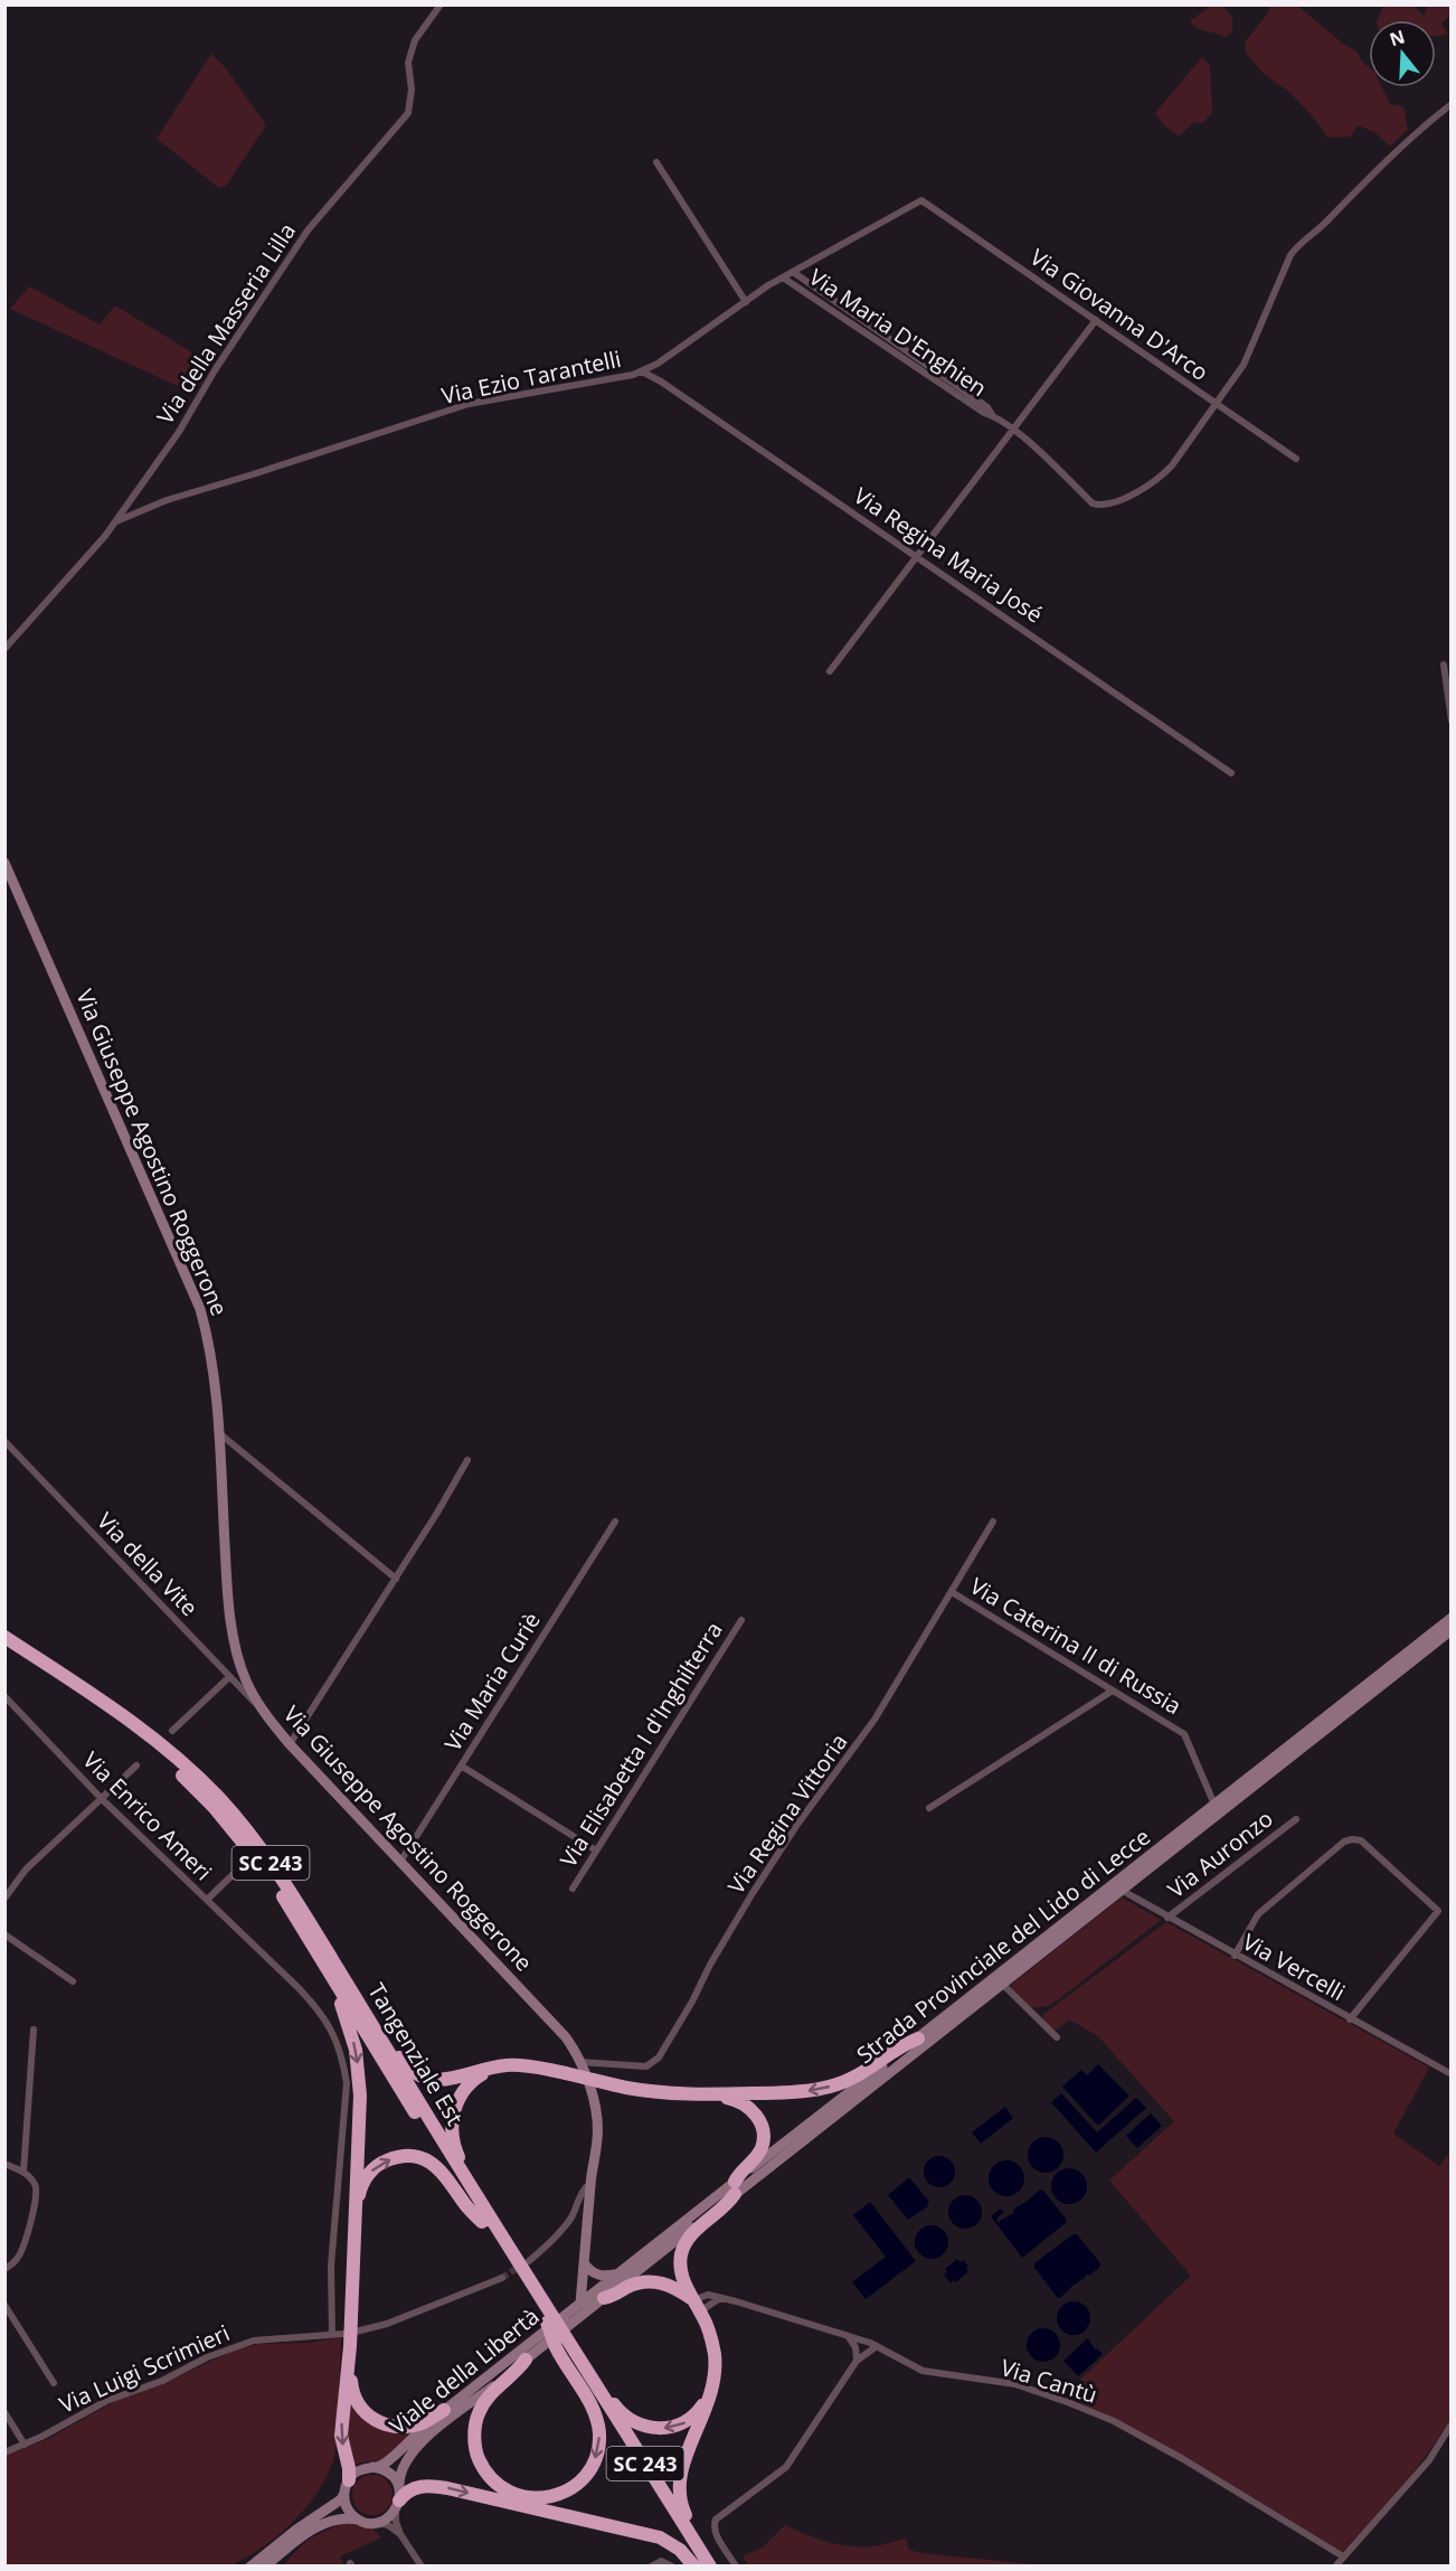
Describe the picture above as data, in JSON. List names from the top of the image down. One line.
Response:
{"streets":{"highway":["SC 243","Tangenziale Est"],"main road":["Via Giuseppe Agostino Roggerone","Strada Provinciale del Lido di Lecce","Viale della Libertà"],"street":["Via Giovanna D'Arco","Via della Masseria Lilla","Via Maria D'Enghien","Via Ezio Tarantelli","Via Regina Maria José","Via della Vite","Via Caterina II di Russia","Via Maria Curiè","Via Elisabetta I d'Inghilterra","Via Regina Vittoria","Via Enrico Ameri","Via Auronzo","Via Vercelli","Via Luigi Scrimieri","Via Cantù"]},"crossings":[["Via Giovanna D'Arco","Via Maria D'Enghien"],["Via Giovanna D'Arco","Via Ezio Tarantelli"],["Via della Masseria Lilla","Via Ezio Tarantelli"],["Via Maria D'Enghien","Via Ezio Tarantelli"],["Via Ezio Tarantelli","Via Regina Maria José"],["Via Giuseppe Agostino Roggerone","Via della Vite"],["Via Giuseppe Agostino Roggerone","Via Maria Curiè"],["Via Giuseppe Agostino Roggerone","Via Regina Vittoria"],["Via Giuseppe Agostino Roggerone","Strada Provinciale del Lido di Lecce"],["Via Giuseppe Agostino Roggerone","Viale della Libertà"],["Via Caterina II di Russia","Via Regina Vittoria"],["Via Caterina II di Russia","Strada Provinciale del Lido di Lecce"],["Via Enrico Ameri","Via Luigi Scrimieri"],["Via Auronzo","Via Vercelli"],["Strada Provinciale del Lido di Lecce","Via Vercelli"],["Strada Provinciale del Lido di Lecce","Viale della Libertà"]],"north":"top"}
